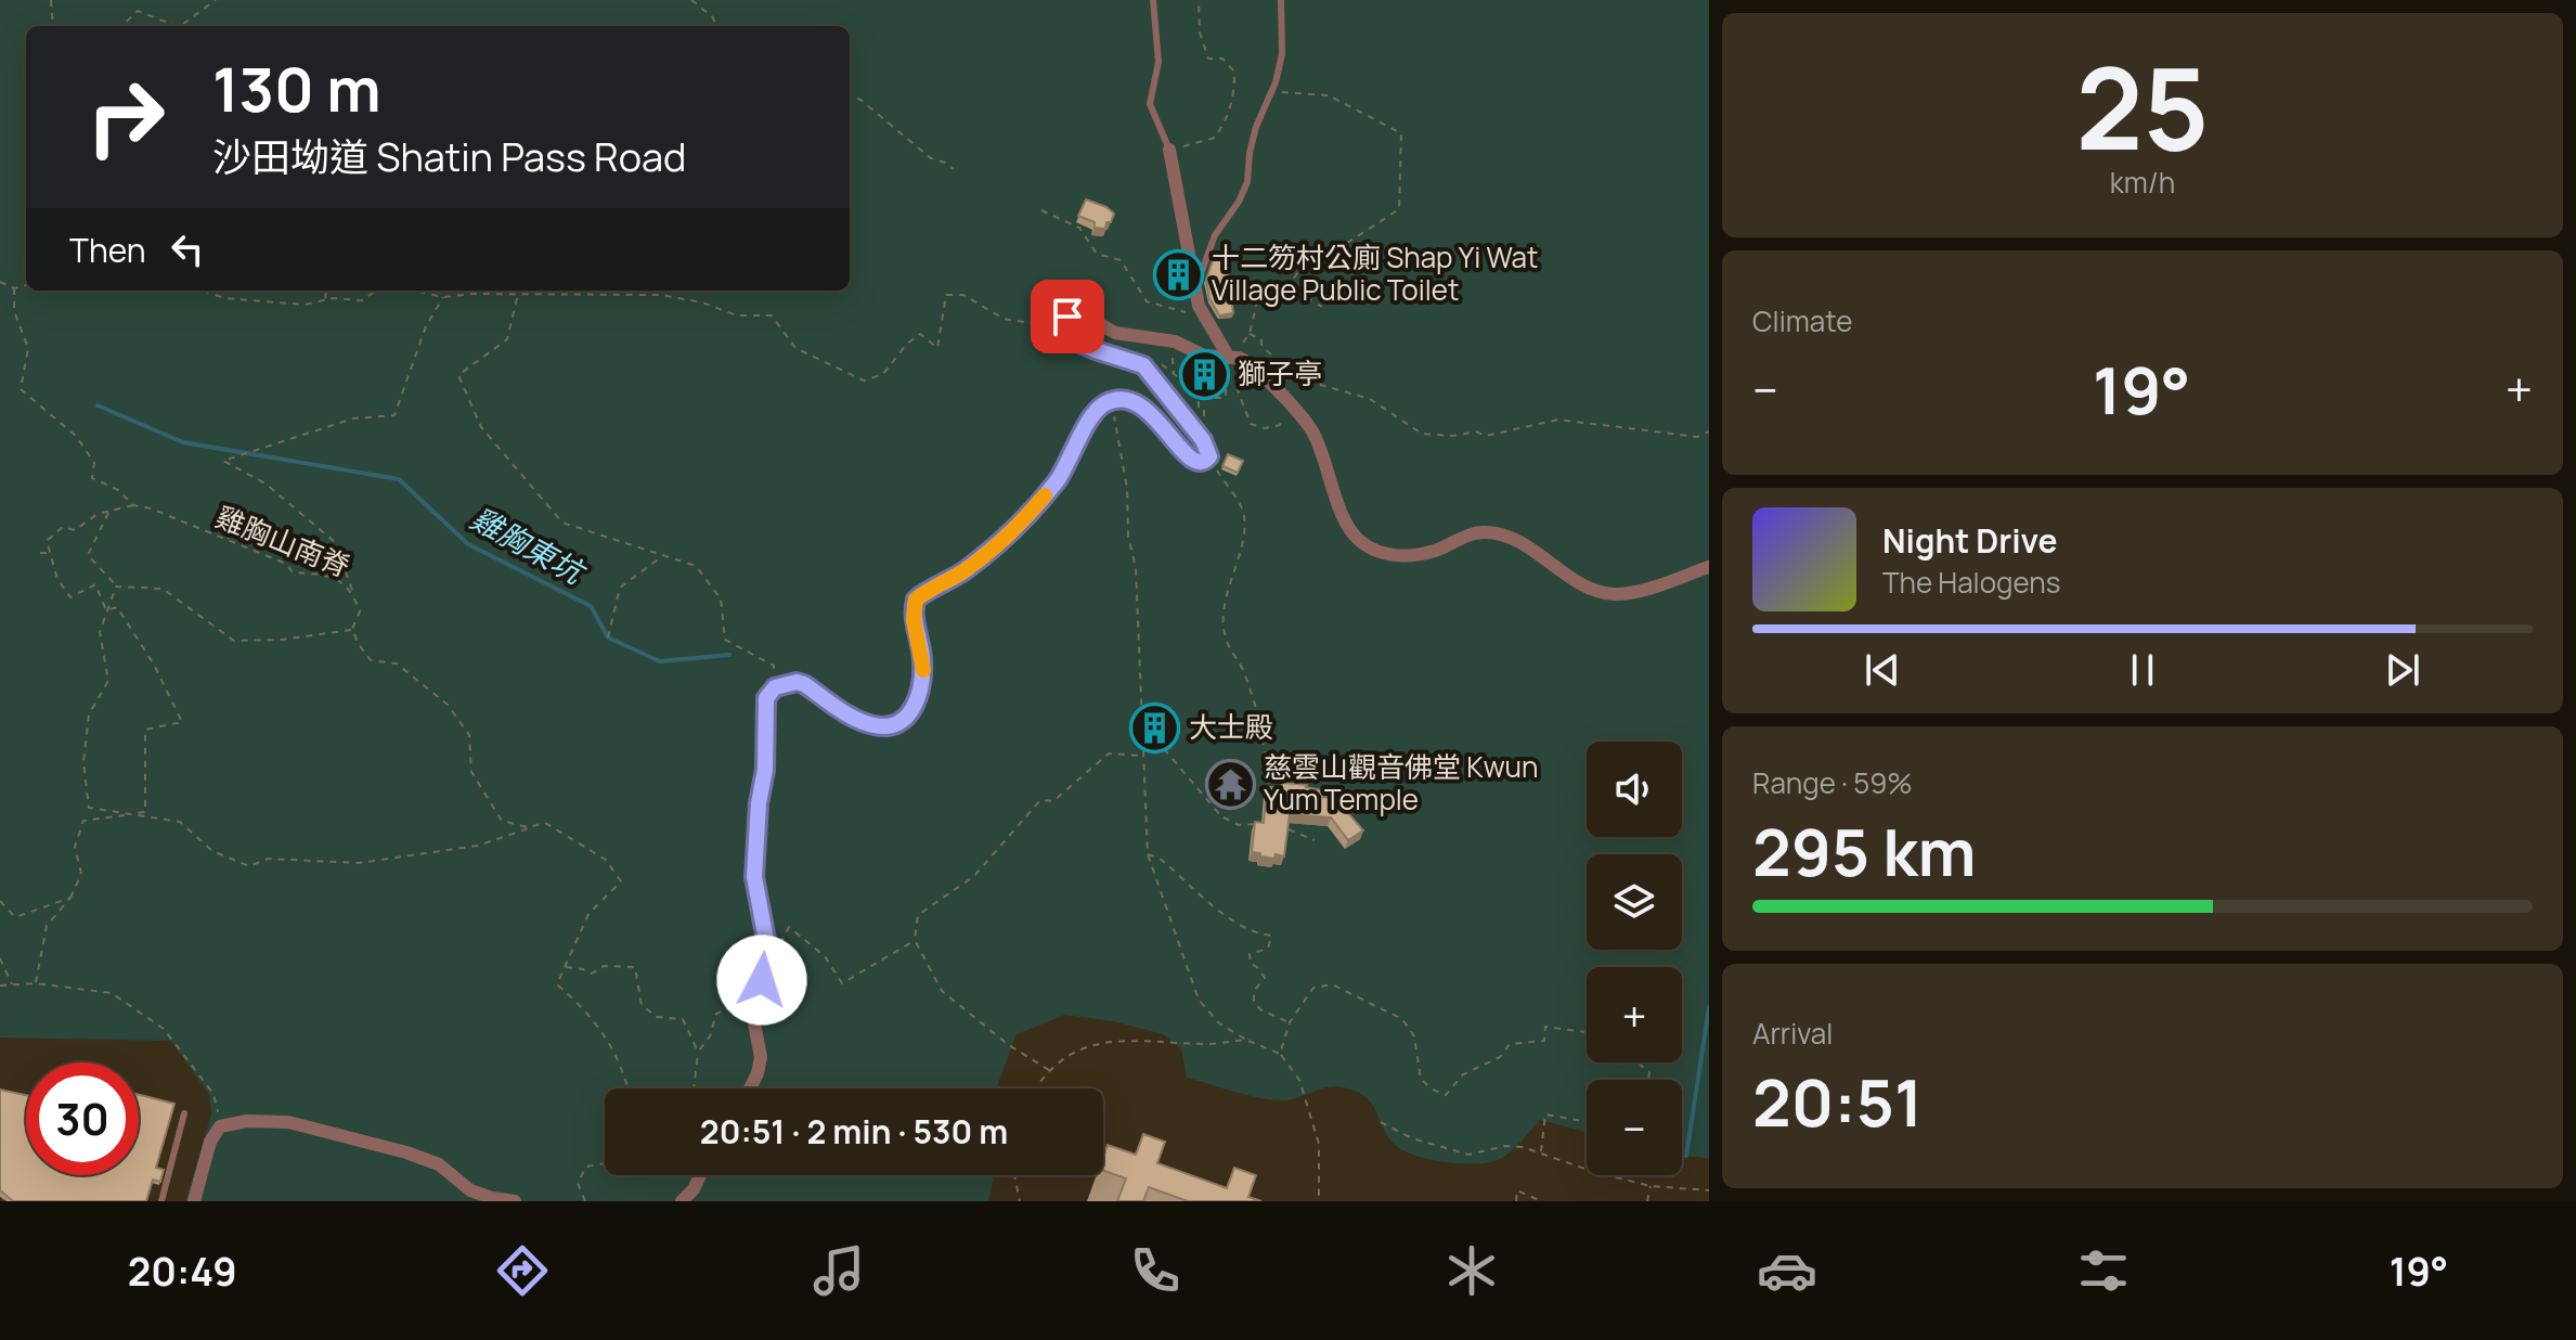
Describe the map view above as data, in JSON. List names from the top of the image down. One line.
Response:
{"streets":{"path":["雞胸山南脊"]},"water":["雞胸東坑"],"places":{"building":["十二笏村公廁 Shap Yi Wat Village Public Toilet","獅子亭","大士殿"],"temple":["慈雲山觀音佛堂 Kwun Yum Temple"]},"page":{"tile":[["25","km/h"],"Climate",["Range · 59%","295 km"],["Arrival","20:51"]],"turn":["130 m","沙田坳道 Shatin Pass Road"],"then":"Then","heat":["−","19°","+"],"song":["Night Drive","The Halogens"],"map_buttons":["+","−"],"limit":"30","trip":"20:51 · 2 min · 530 m","tabs":["20:49","19°"]}}
